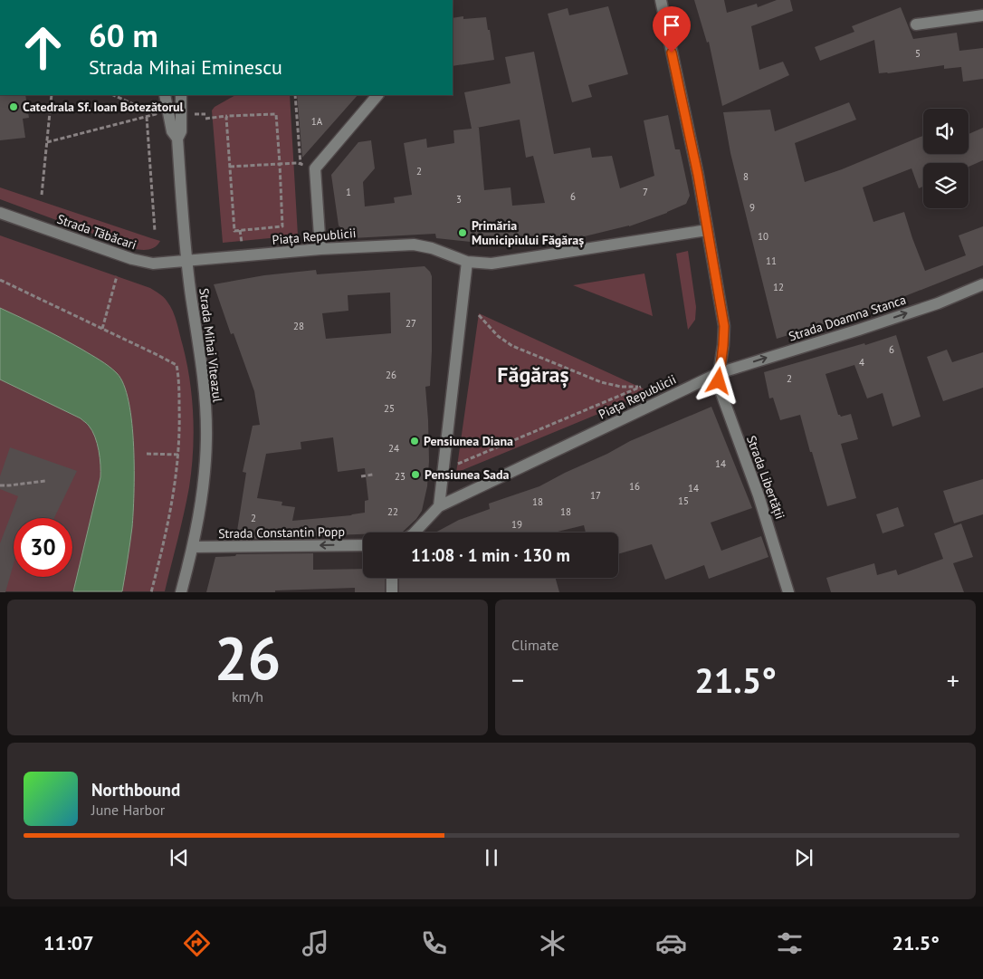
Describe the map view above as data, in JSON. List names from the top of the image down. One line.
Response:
{"streets":{"street":["Strada Tăbăcari","Piața Republicii","Strada Doamna Stanca","Strada Mihai Viteazul","Strada Libertății","Strada Constantin Popp"]},"crossings":[["Strada Tăbăcari","Piața Republicii"],["Strada Tăbăcari","Strada Mihai Viteazul"],["Piața Republicii","Strada Doamna Stanca"],["Piața Republicii","Strada Mihai Viteazul"],["Piața Republicii","Strada Libertății"],["Strada Doamna Stanca","Strada Libertății"],["Strada Mihai Viteazul","Strada Constantin Popp"]],"one_way":["Strada Doamna Stanca","Strada Constantin Popp"],"districts":["Făgăraș"],"places":["Catedrala Sf. Ioan Botezătorul","Primăria Municipiului Făgăraș","Pensiunea Diana","Pensiunea Sada"],"house_numbers":["5","1A","2","8","1","7","6","3","9","10","11","12","27","28","6","4","26","2","25","24","14","23","16","14","17","15","18","22","18","2","19"],"page":{"turn":["60 m","Strada Mihai Eminescu"],"limit":"30","trip":"11:08 · 1 min · 130 m","tile":[["26","km/h"],"Climate"],"heat":["−","21.5°","+"],"song":["Northbound","June Harbor"],"tabs":["11:07","21.5°"]}}
